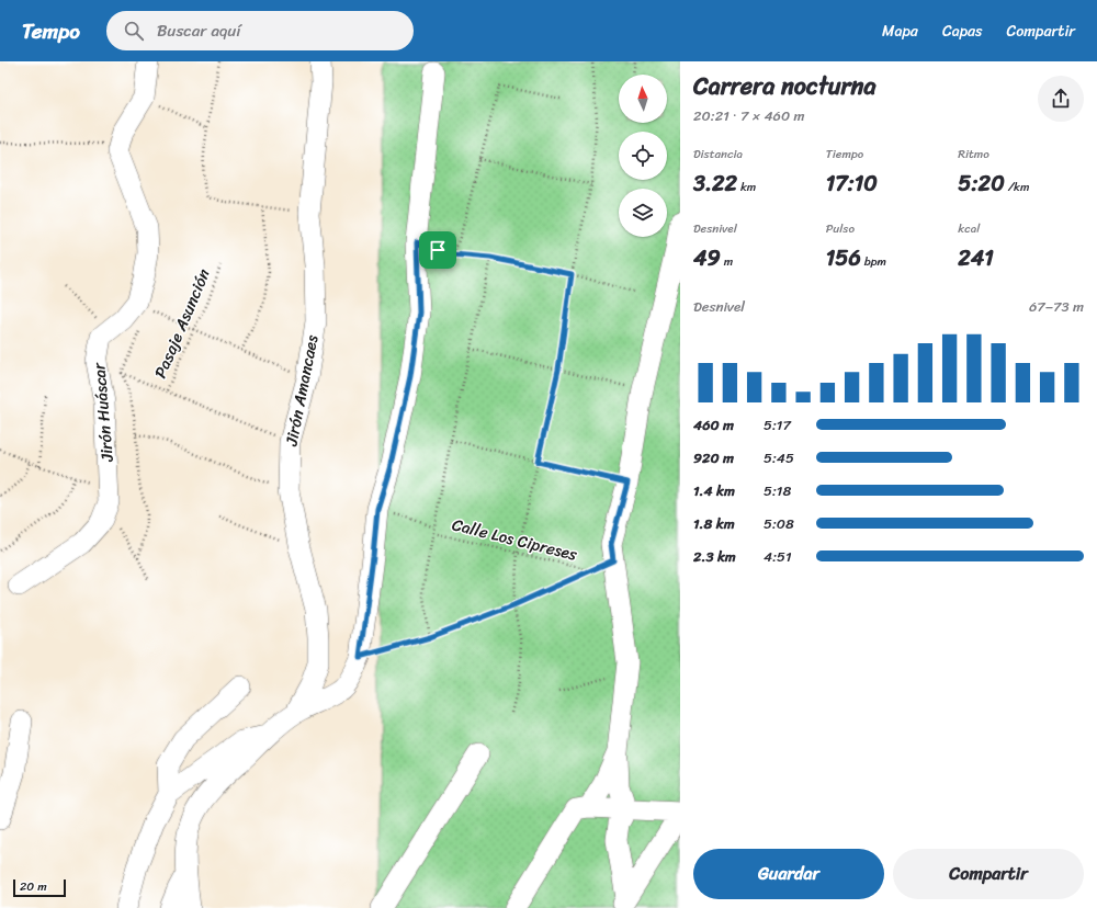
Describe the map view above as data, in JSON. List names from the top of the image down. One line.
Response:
{"streets":{"street":["Jirón Amancaes","Jirón Huáscar"],"path":["Pasaje Asunción","Calle Los Cipreses"]},"scale_bar":"20 m","north":"top","page":{"header":"Tempo","search":"Buscar aquí","nav":["Mapa","Capas","Compartir"],"heading":["Carrera nocturna","20:21 · 7 × 460 m"],"stats":[["Distancia","3.22 km"],["Tiempo","17:10"],["Ritmo","5:20 /km"],["Desnivel","49 m"],["Pulso","156 bpm"],["kcal","241"]],"chart":["Desnivel","67–73 m"],"list":[{"name":"460 m","note":"5:17"},{"name":"920 m","note":"5:45"},{"name":"1.4 km","note":"5:18"},{"name":"1.8 km","note":"5:08"},{"name":"2.3 km","note":"4:51"}],"buttons":["Guardar","Compartir"],"scale":"20 m"}}
